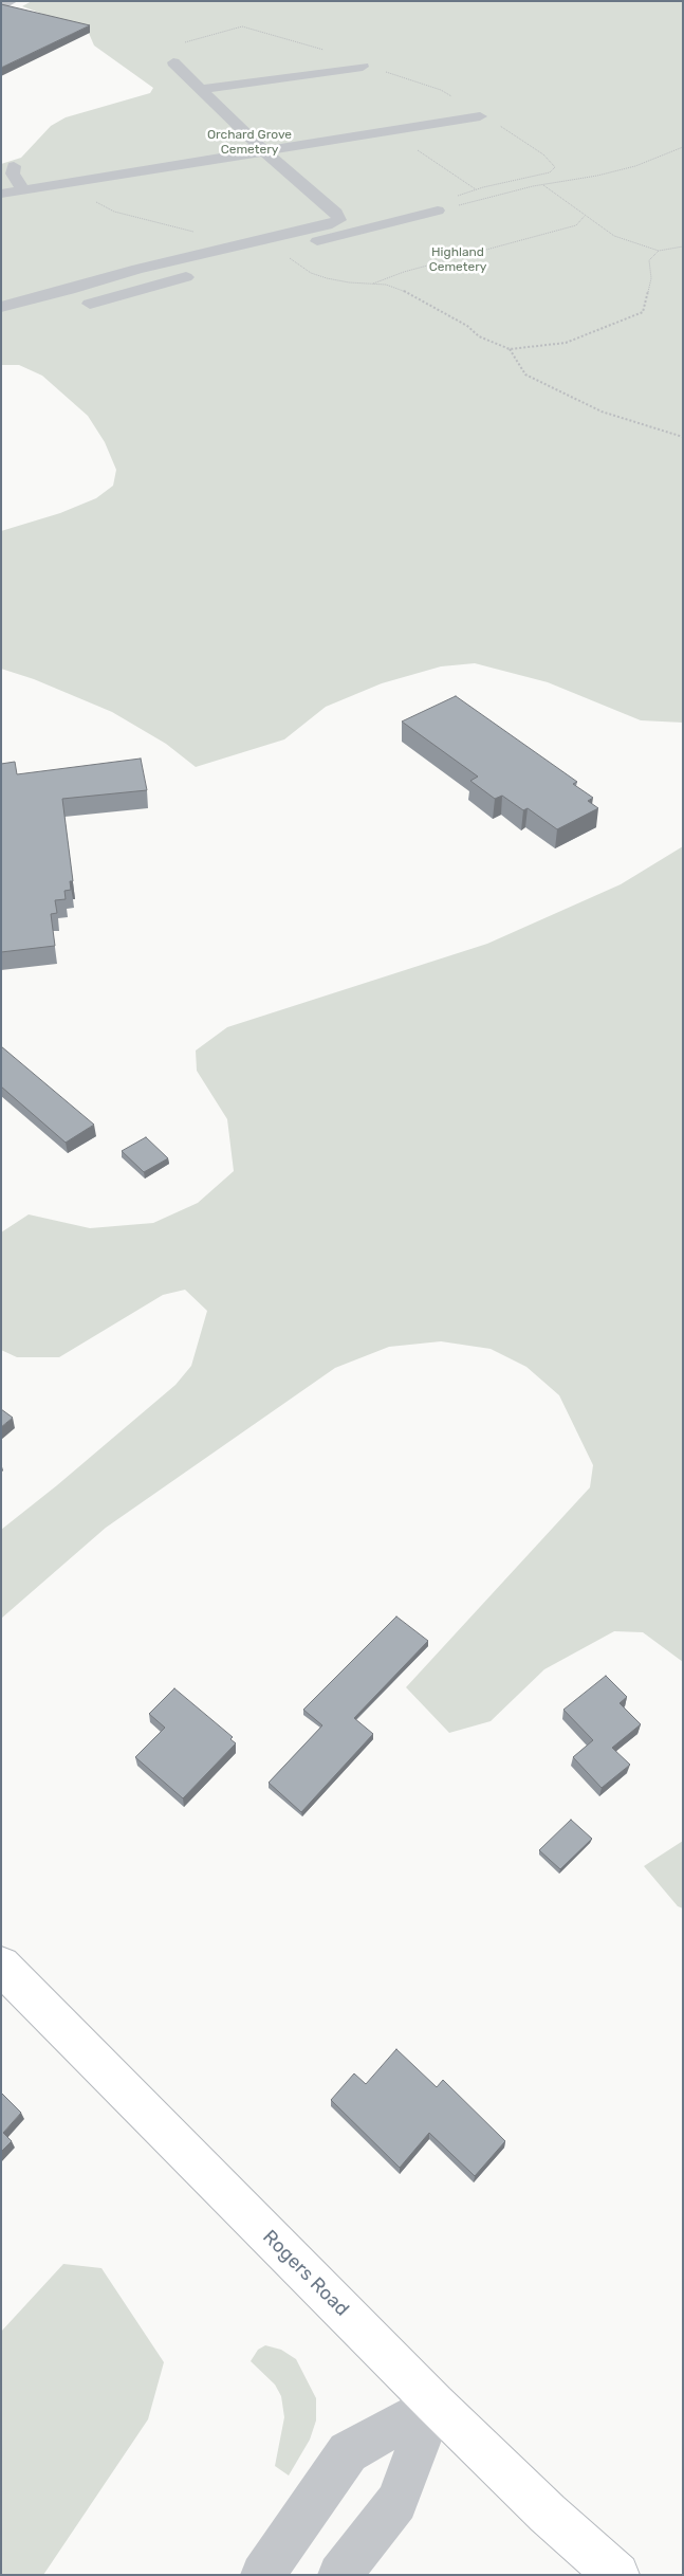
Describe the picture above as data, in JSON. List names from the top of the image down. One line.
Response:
{"streets":{"main road":["Rogers Road"]},"parks":["Orchard Grove Cemetery","Highland Cemetery"]}
